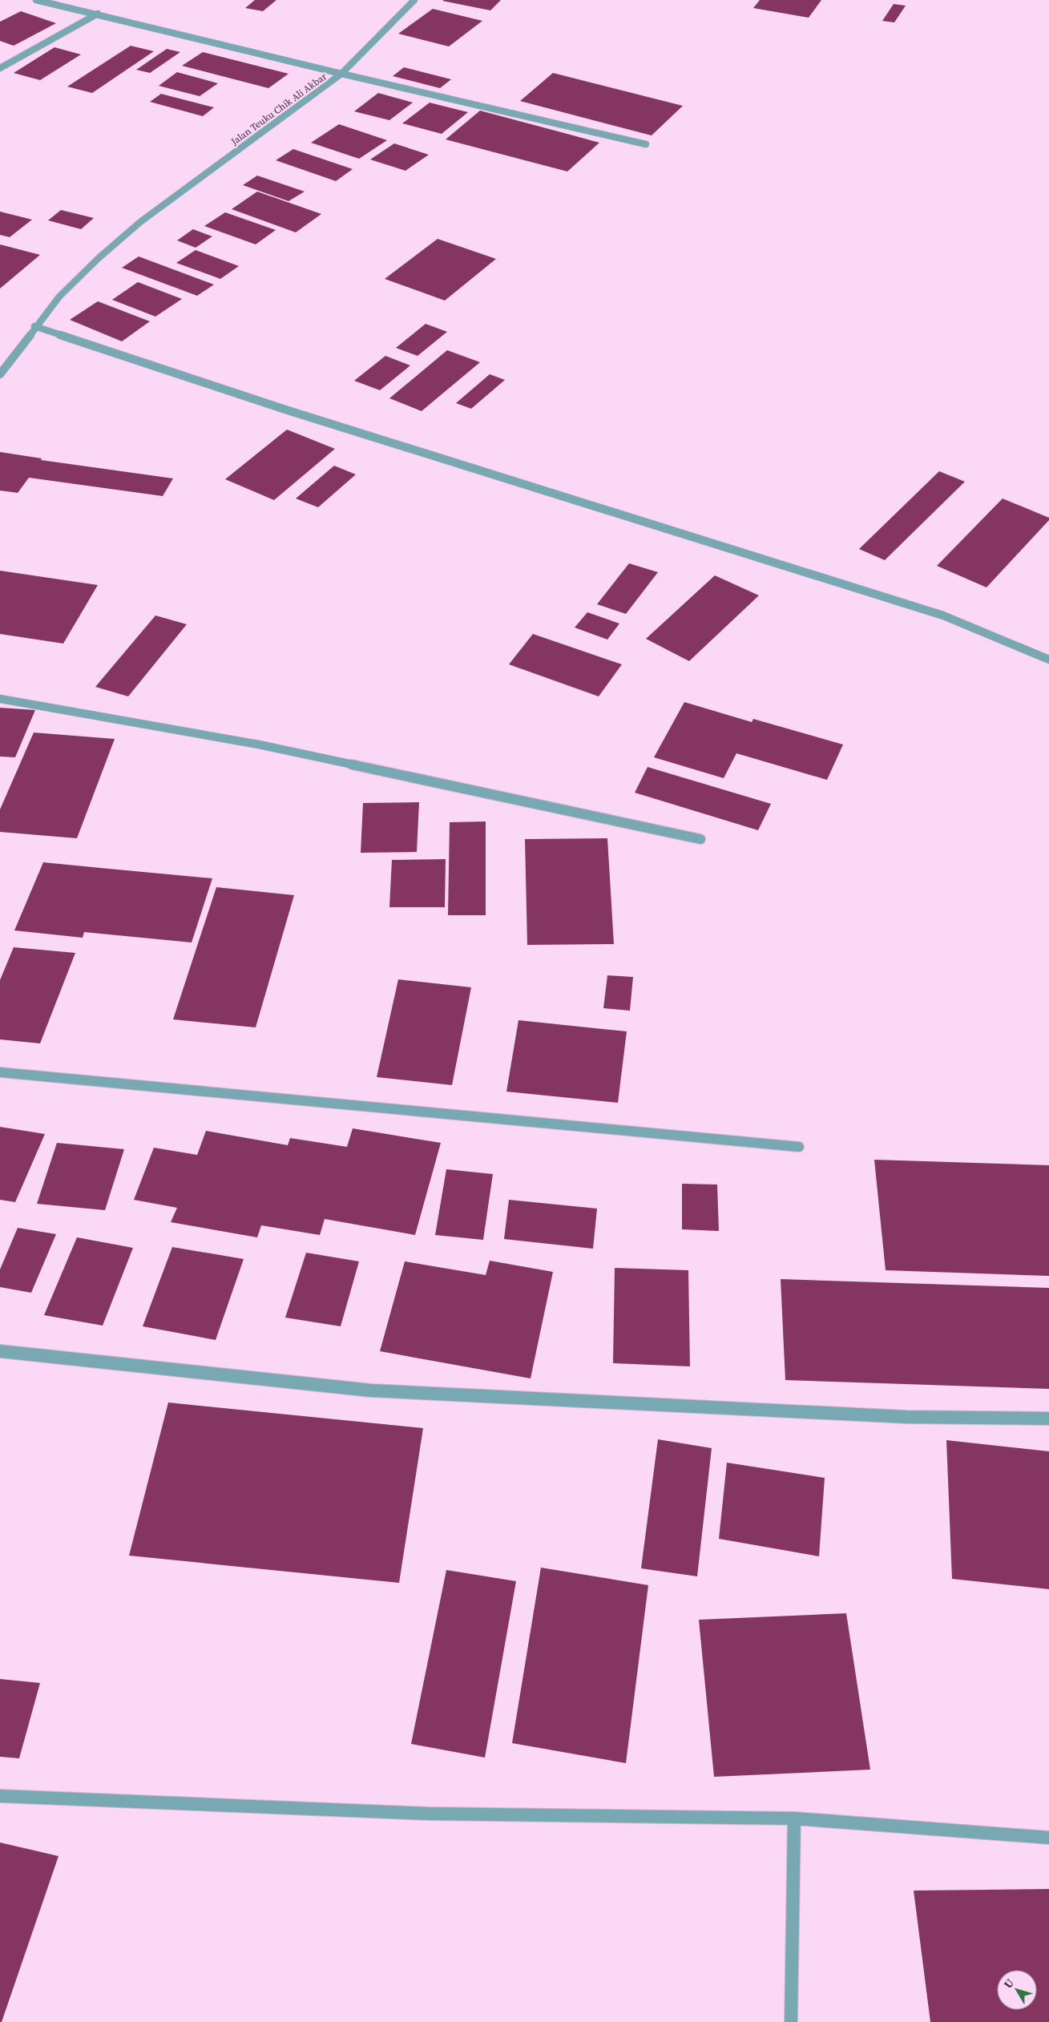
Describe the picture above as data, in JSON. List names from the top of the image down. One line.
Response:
{"streets":{"street":["Jalan Teuku Chik Ali Akbar"]},"north":"top left"}
